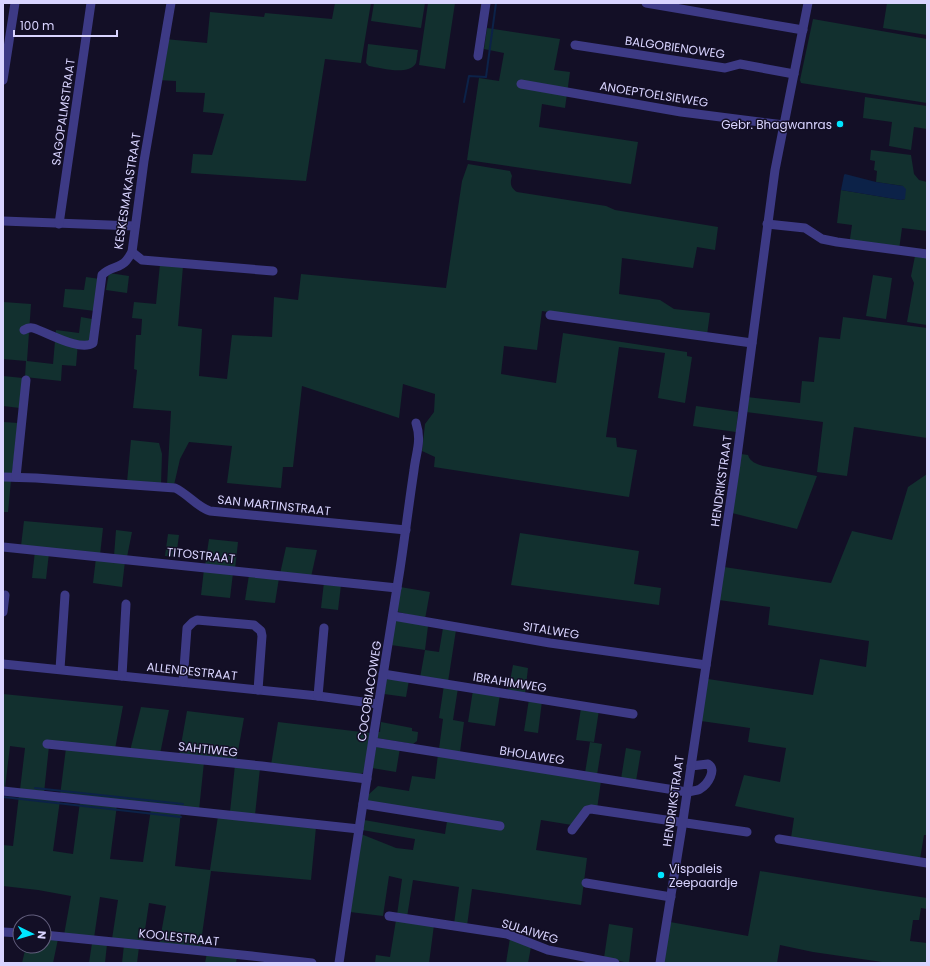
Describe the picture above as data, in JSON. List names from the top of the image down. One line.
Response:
{"streets":{"street":["BALGOBIENOWEG","ANOEPTOELSIEWEG","SAGOPALMSTRAAT","KESKESMAKASTRAAT","HENDRIKSTRAAT","SAN MARTINSTRAAT","TITOSTRAAT","SITALWEG","ALLENDESTRAAT","IBRAHIMWEG","COCOBIACOWEG","SAHTIWEG","BHOLAWEG","SULAIWEG","KOOLESTRAAT"]},"crossings":[["BALGOBIENOWEG","HENDRIKSTRAAT"],["ANOEPTOELSIEWEG","HENDRIKSTRAAT"],["HENDRIKSTRAAT","SITALWEG"],["HENDRIKSTRAAT","BHOLAWEG"],["SAN MARTINSTRAAT","COCOBIACOWEG"],["TITOSTRAAT","COCOBIACOWEG"],["SITALWEG","COCOBIACOWEG"],["ALLENDESTRAAT","COCOBIACOWEG"],["IBRAHIMWEG","COCOBIACOWEG"],["COCOBIACOWEG","SAHTIWEG"],["COCOBIACOWEG","BHOLAWEG"]],"places":["Gebr. Bhagwanras","Vispaleis Zeepaardje"],"scale_bar":"100 m","north":"right"}
